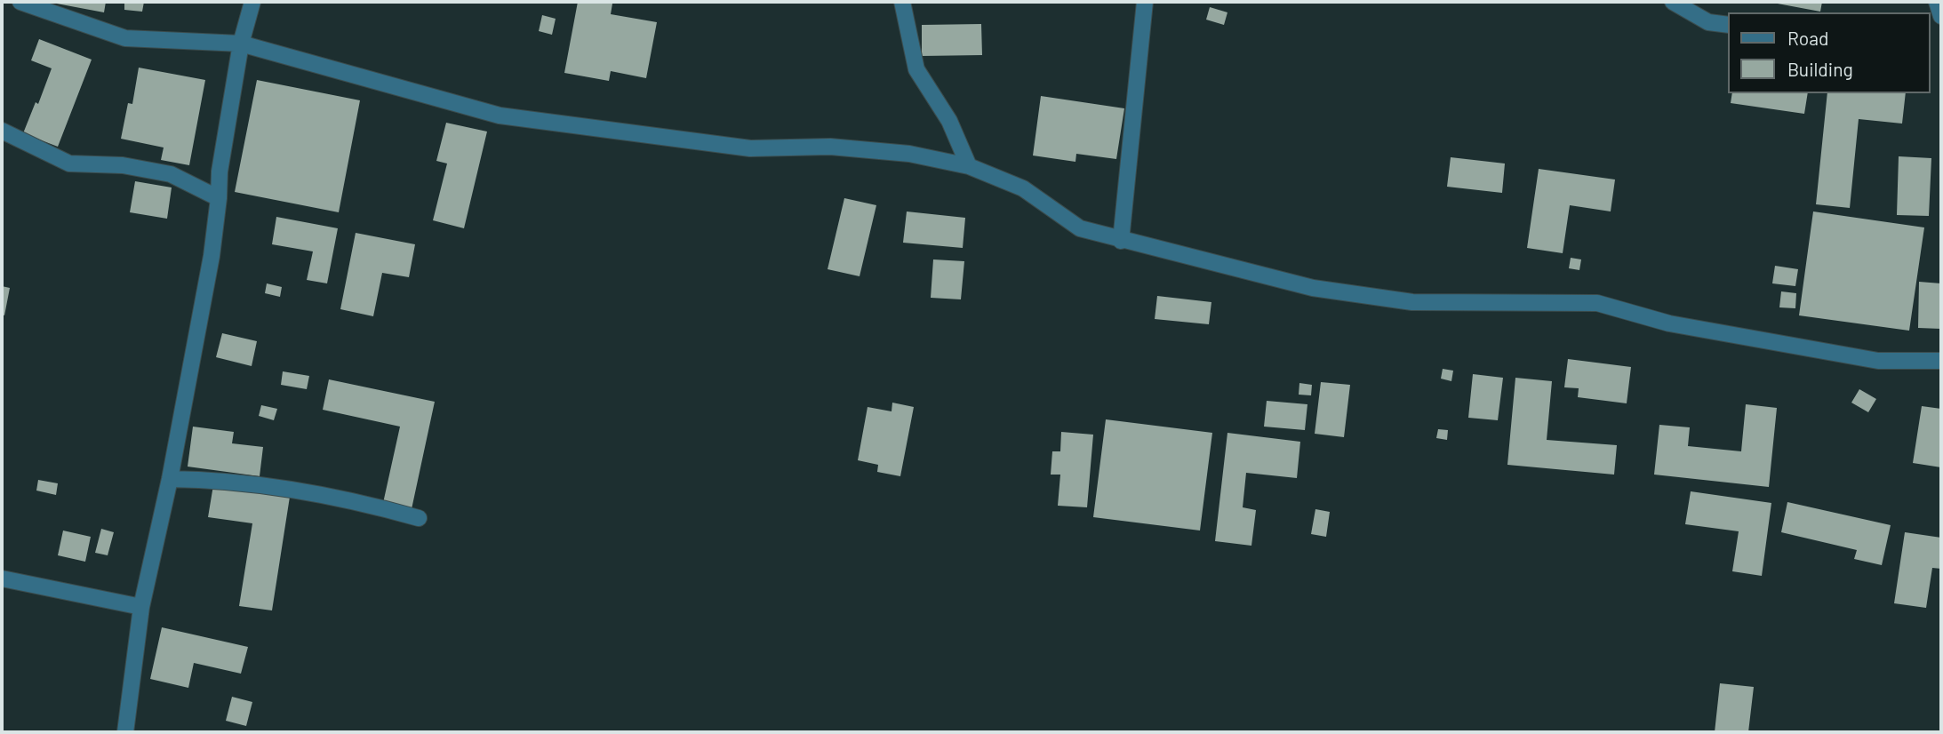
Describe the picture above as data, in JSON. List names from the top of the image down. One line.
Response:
{"legend":["Road","Building"]}
